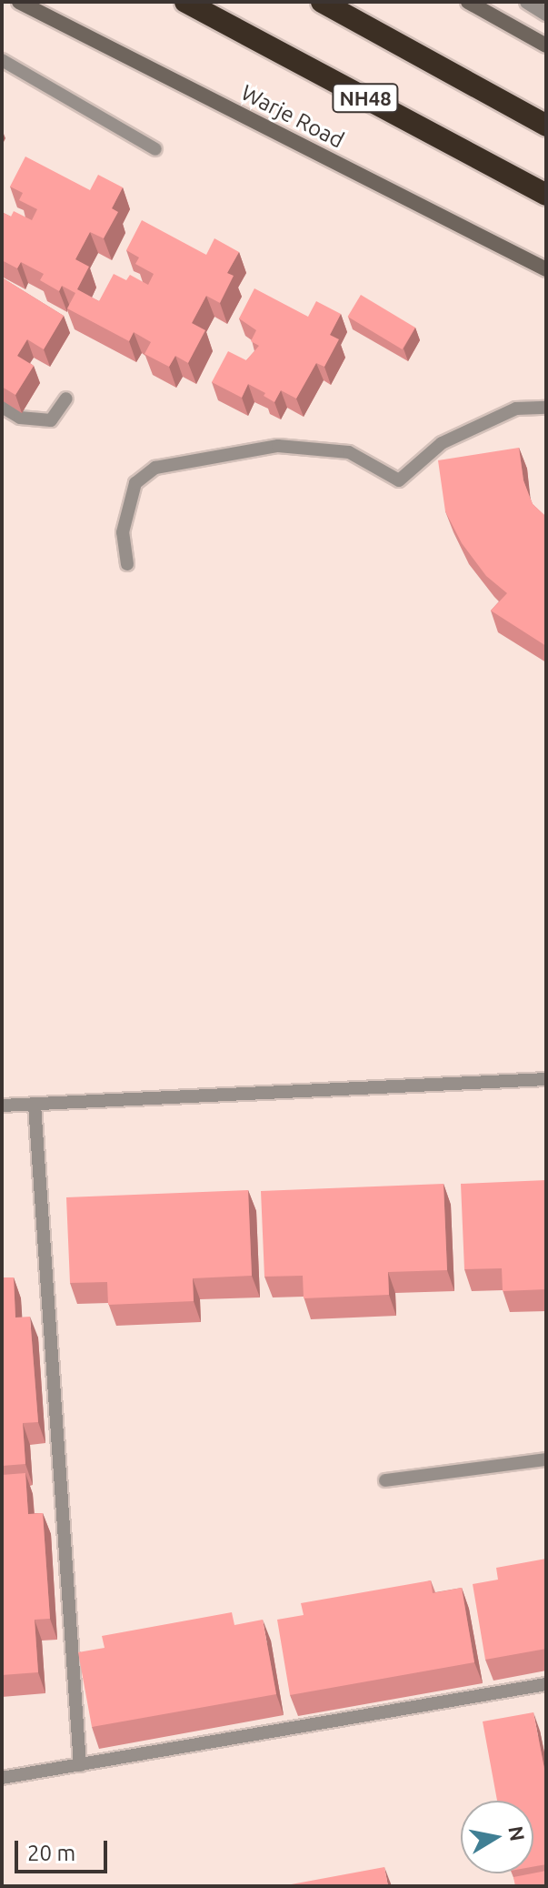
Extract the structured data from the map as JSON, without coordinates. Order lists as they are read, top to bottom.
{
  "streets": {
    "highway": ["NH48"],
    "street": ["Warje Road"]
  },
  "scale_bar": "20 m",
  "north": "right"
}
